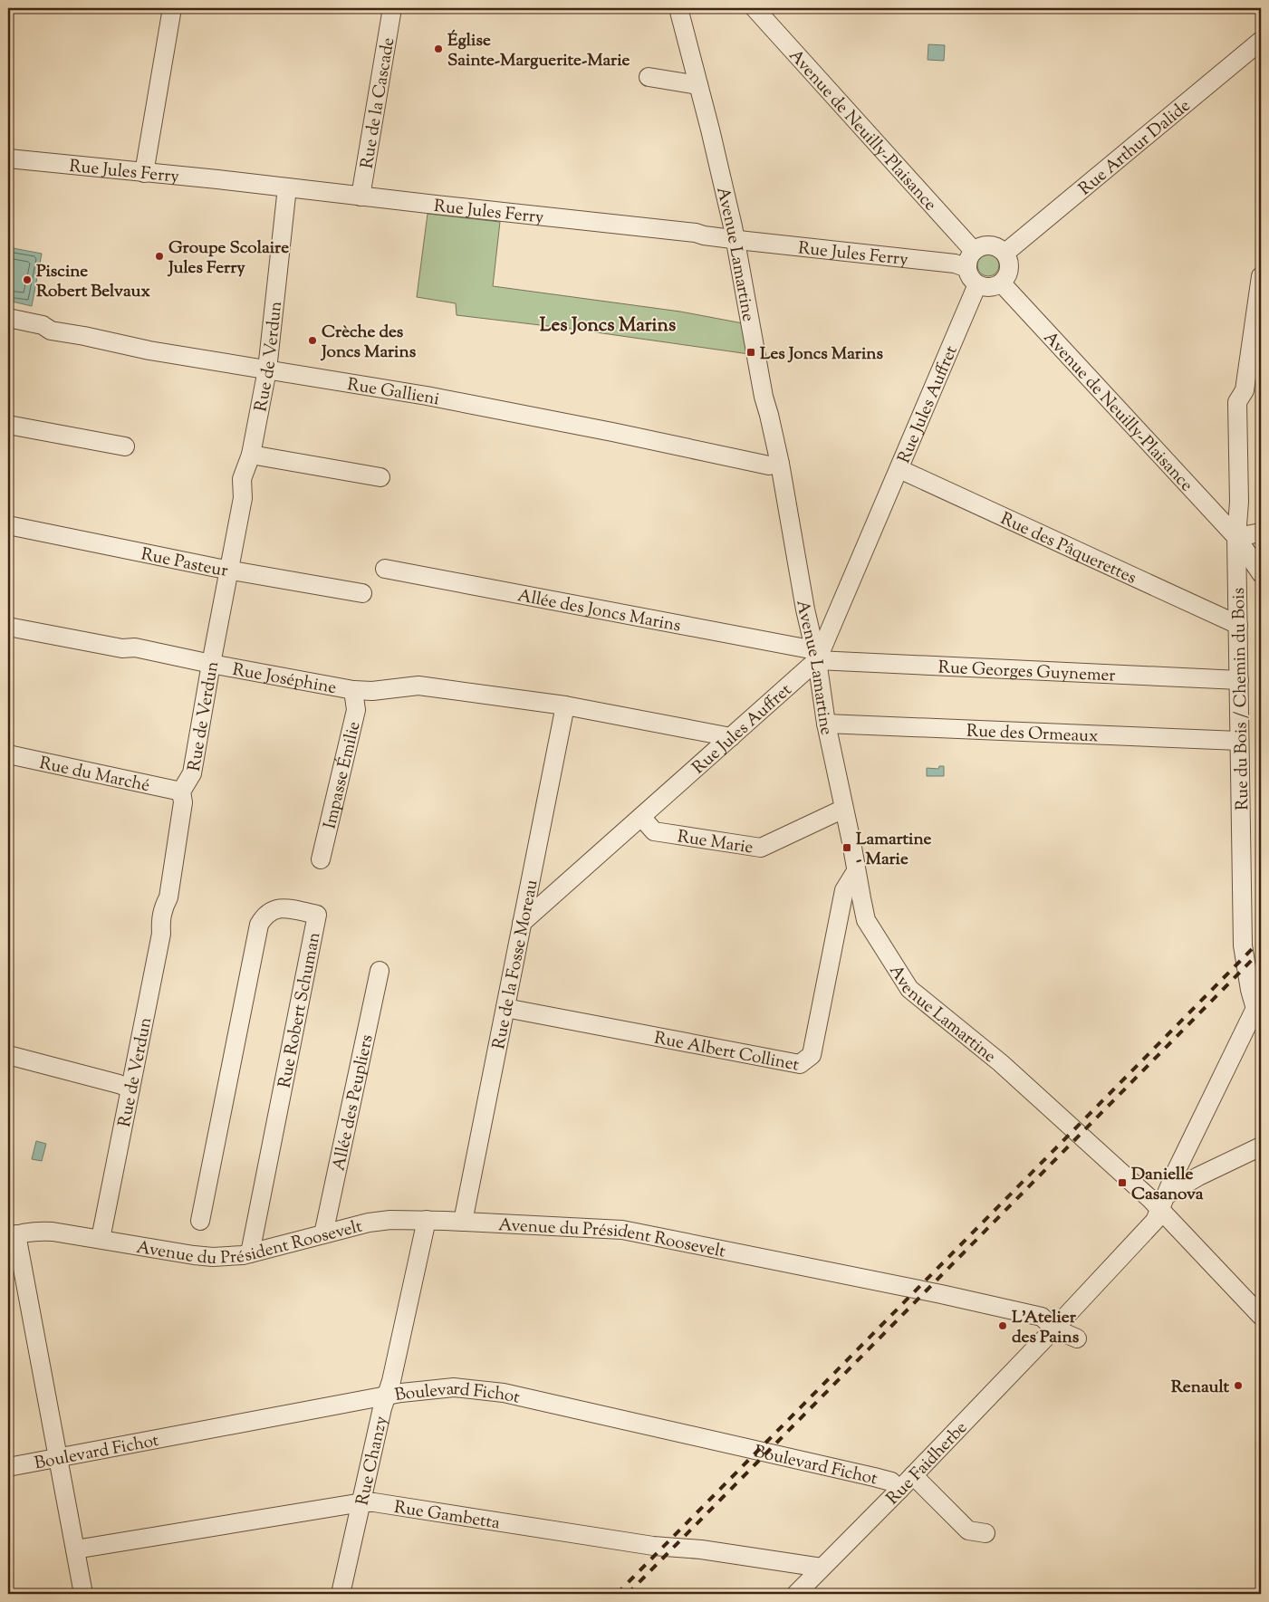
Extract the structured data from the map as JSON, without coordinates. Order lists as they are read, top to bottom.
{
  "streets": {
    "street": [
      "Rue de la Cascade",
      "Avenue de Neuilly-Plaisance",
      "Rue Arthur Dalide",
      "Rue Jules Ferry",
      "Avenue Lamartine",
      "Rue de Verdun",
      "Rue Gallieni",
      "Rue Jules Auffret",
      "Rue des Pâquerettes",
      "Rue Pasteur",
      "Allée des Joncs Marins",
      "Rue Georges Guynemer",
      "Rue Joséphine",
      "Rue du Bois / Chemin du Bois",
      "Rue des Ormeaux",
      "Rue du Marché",
      "Impasse Émilie",
      "Rue Marie",
      "Rue de la Fosse Moreau",
      "Rue Robert Schuman",
      "Rue Albert Collinet",
      "Allée des Peupliers",
      "Avenue du Président Roosevelt",
      "Boulevard Fichot",
      "Rue Chanzy",
      "Rue Faidherbe",
      "Rue Gambetta"
    ]
  },
  "crossings": [
    ["Rue de la Cascade", "Rue Jules Ferry"],
    ["Avenue de Neuilly-Plaisance", "Rue Arthur Dalide"],
    ["Avenue de Neuilly-Plaisance", "Rue Jules Ferry"],
    ["Avenue de Neuilly-Plaisance", "Rue Jules Auffret"],
    ["Avenue de Neuilly-Plaisance", "Rue du Bois / Chemin du Bois"],
    ["Rue Arthur Dalide", "Rue Jules Ferry"],
    ["Rue Arthur Dalide", "Rue Jules Auffret"],
    ["Rue Jules Ferry", "Avenue Lamartine"],
    ["Rue Jules Ferry", "Rue de Verdun"],
    ["Rue Jules Ferry", "Rue Jules Auffret"],
    ["Avenue Lamartine", "Rue Gallieni"],
    ["Avenue Lamartine", "Rue Jules Auffret"],
    ["Avenue Lamartine", "Allée des Joncs Marins"],
    ["Avenue Lamartine", "Rue Georges Guynemer"],
    ["Avenue Lamartine", "Rue des Ormeaux"],
    ["Avenue Lamartine", "Rue Marie"],
    ["Avenue Lamartine", "Rue Albert Collinet"],
    ["Rue de Verdun", "Rue Gallieni"],
    ["Rue de Verdun", "Rue Pasteur"],
    ["Rue de Verdun", "Rue Joséphine"],
    ["Rue de Verdun", "Rue du Marché"],
    ["Rue de Verdun", "Avenue du Président Roosevelt"],
    ["Rue Jules Auffret", "Rue des Pâquerettes"],
    ["Rue Jules Auffret", "Allée des Joncs Marins"],
    ["Rue Jules Auffret", "Rue Georges Guynemer"],
    ["Rue Jules Auffret", "Rue Joséphine"],
    ["Rue Jules Auffret", "Rue Marie"],
    ["Rue Jules Auffret", "Rue de la Fosse Moreau"],
    ["Rue des Pâquerettes", "Rue du Bois / Chemin du Bois"],
    ["Allée des Joncs Marins", "Rue Georges Guynemer"],
    ["Rue Georges Guynemer", "Rue du Bois / Chemin du Bois"],
    ["Rue Joséphine", "Impasse Émilie"],
    ["Rue Joséphine", "Rue de la Fosse Moreau"],
    ["Rue du Bois / Chemin du Bois", "Rue des Ormeaux"],
    ["Rue de la Fosse Moreau", "Rue Albert Collinet"],
    ["Rue de la Fosse Moreau", "Avenue du Président Roosevelt"],
    ["Rue Robert Schuman", "Avenue du Président Roosevelt"],
    ["Allée des Peupliers", "Avenue du Président Roosevelt"],
    ["Avenue du Président Roosevelt", "Rue Chanzy"],
    ["Avenue du Président Roosevelt", "Rue Faidherbe"],
    ["Boulevard Fichot", "Rue Chanzy"],
    ["Boulevard Fichot", "Rue Faidherbe"],
    ["Rue Chanzy", "Rue Gambetta"],
    ["Rue Faidherbe", "Rue Gambetta"]
  ],
  "districts": ["Les Joncs Marins"],
  "places": {
    "other": [
      "Église Sainte-Marguerite-Marie",
      "Groupe Scolaire Jules Ferry",
      "Piscine Robert Belvaux",
      "Crèche des Joncs Marins",
      "L'Atelier des Pains",
      "Renault"
    ],
    "transit": ["Les Joncs Marins", "Lamartine - Marie", "Danielle Casanova"]
  }
}
